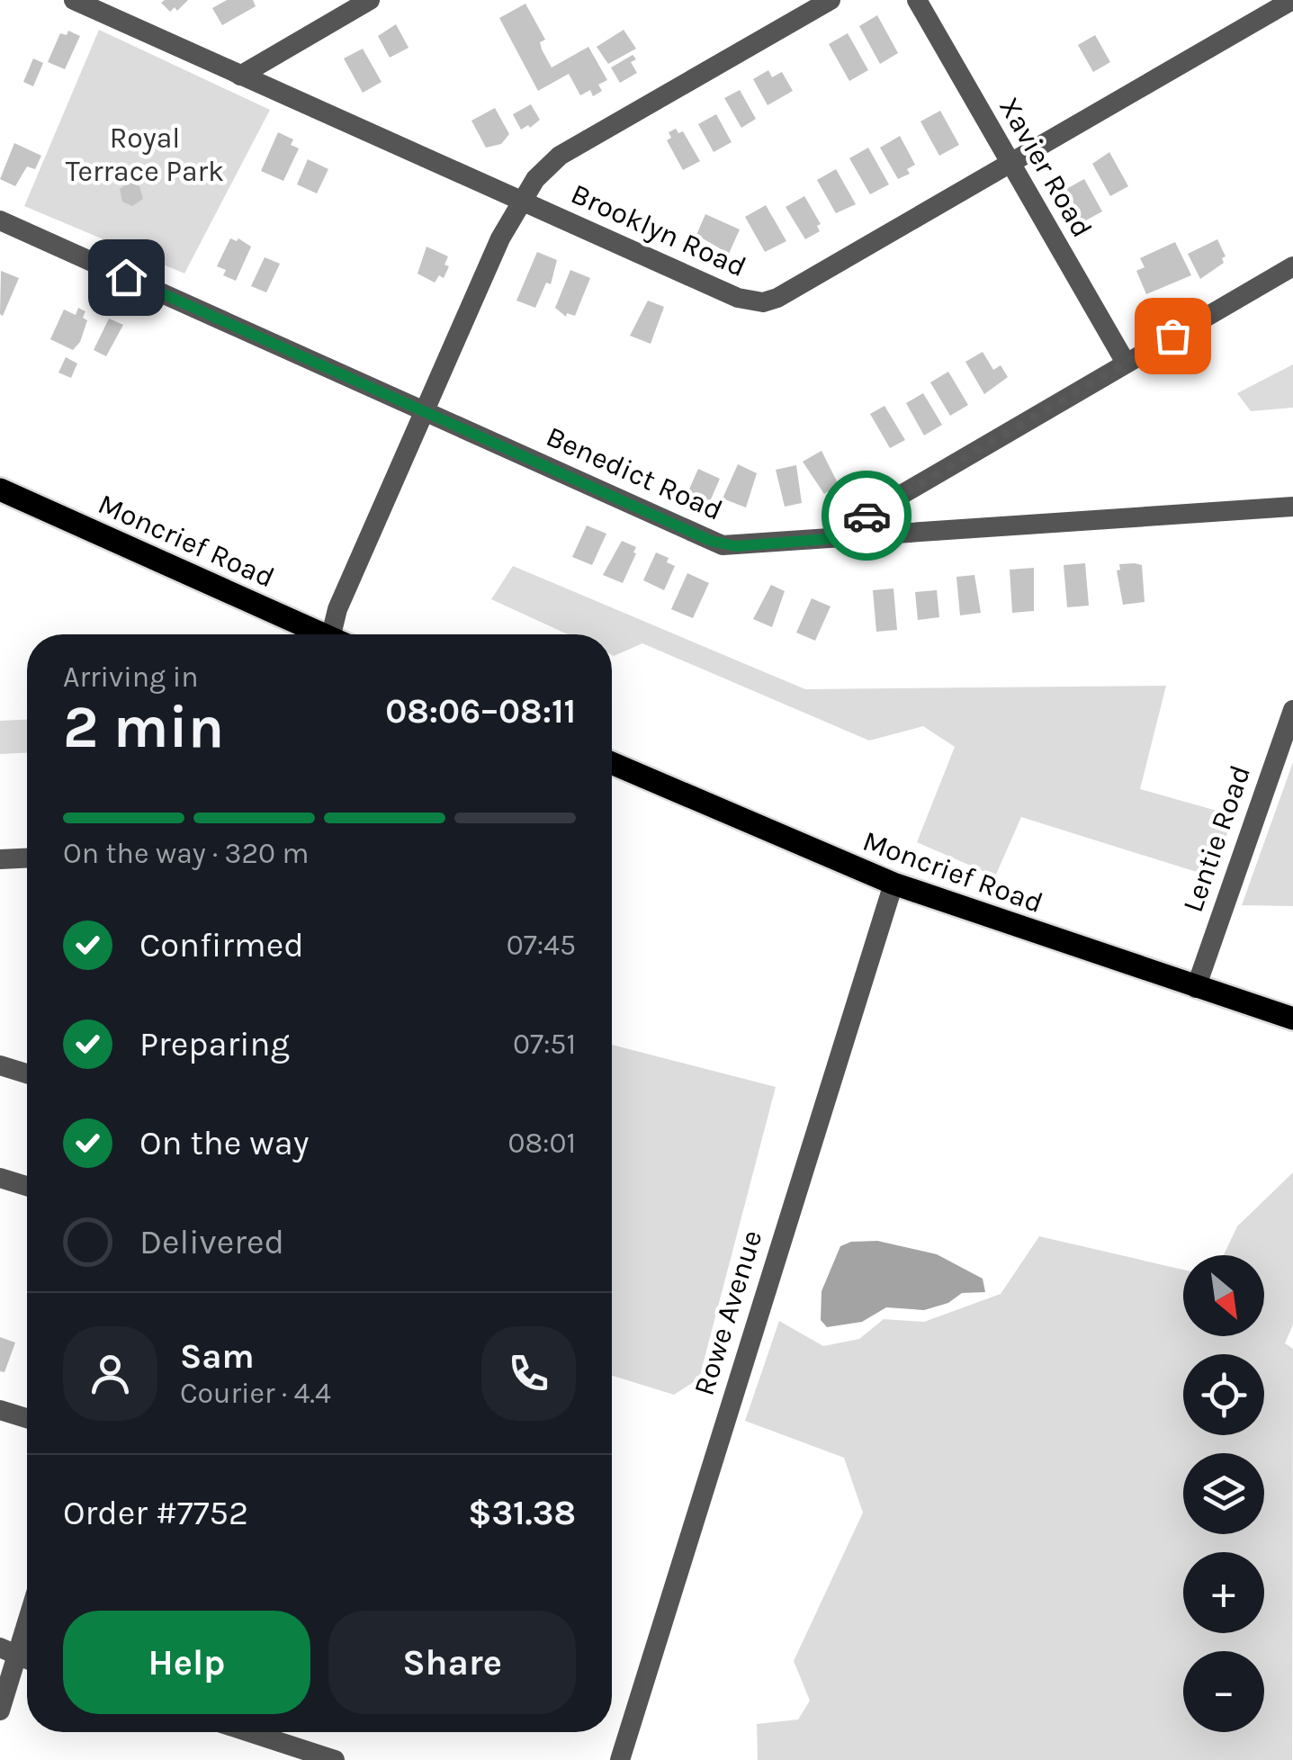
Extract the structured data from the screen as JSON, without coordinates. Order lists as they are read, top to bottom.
{
  "streets": {
    "main road": ["Moncrief Road"],
    "street": [
      "Xavier Road",
      "Brooklyn Road",
      "Benedict Road",
      "Lentie Road",
      "Rowe Avenue"
    ]
  },
  "crossings": [
    ["Xavier Road", "Brooklyn Road"],
    ["Moncrief Road", "Lentie Road"],
    ["Moncrief Road", "Rowe Avenue"]
  ],
  "parks": ["Royal Terrace Park"],
  "north": "bottom right",
  "page": {
    "heading": ["2 min", "Arriving in", "08:06–08:11"],
    "panel": [
      "Sam",
      "Courier · 4.4",
      "Order #7752",
      "$31.38"
    ],
    "bar": "On the way · 320 m",
    "list": [
      ["Confirmed", "07:45"],
      ["Preparing", "07:51"],
      ["On the way", "08:01"],
      "Delivered"
    ],
    "map_buttons": ["+", "−"],
    "buttons": ["Help", "Share"]
  }
}
